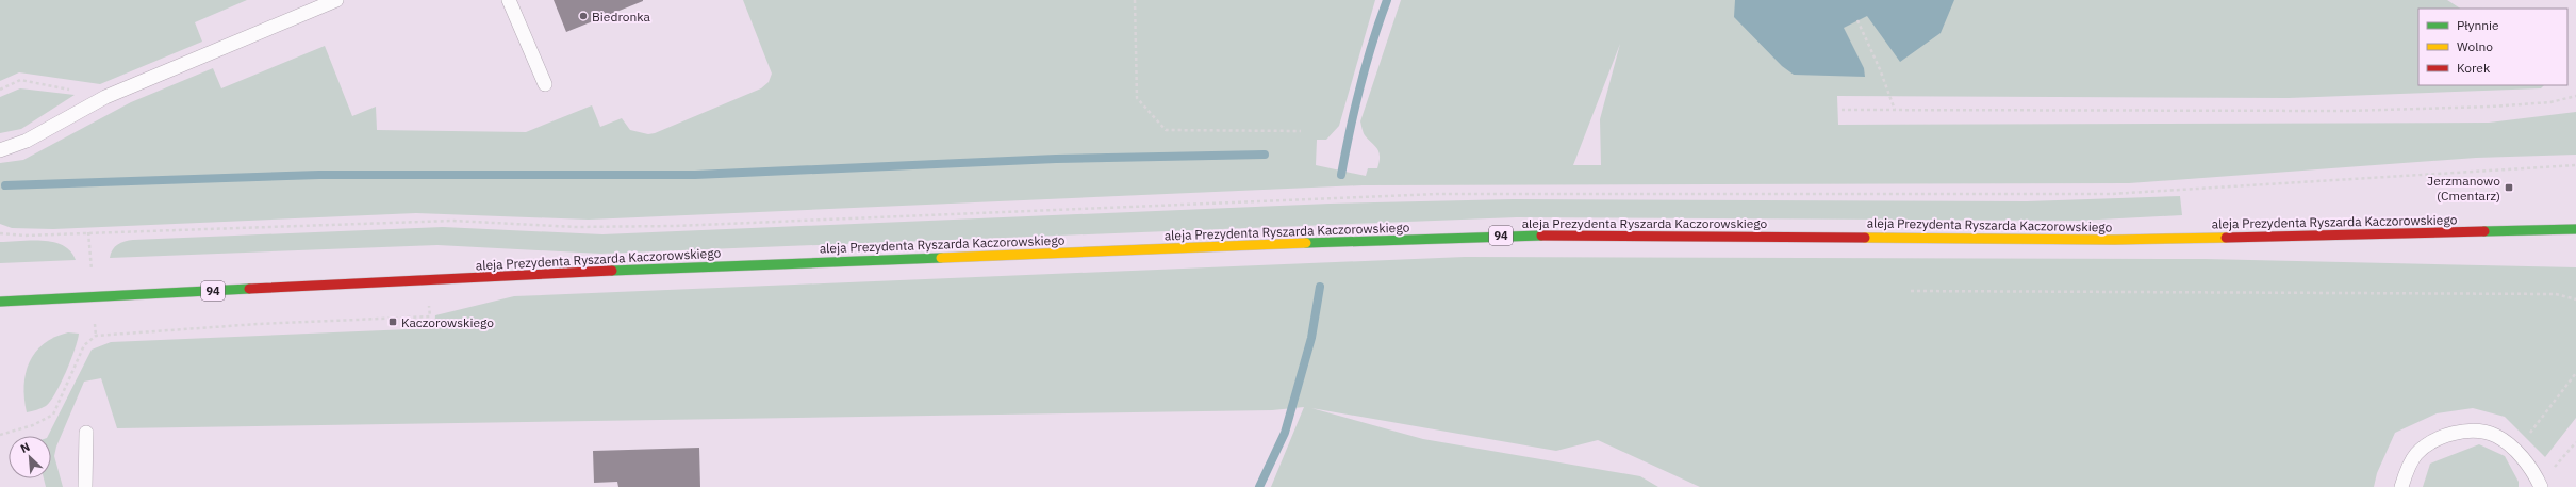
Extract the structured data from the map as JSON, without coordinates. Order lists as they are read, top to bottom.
{
  "streets": {
    "main road": ["aleja Prezydenta Ryszarda Kaczorowskiego", "94"]
  },
  "places": {
    "other": ["Biedronka"],
    "transit": ["Jerzmanowo (Cmentarz)", "Kaczorowskiego"]
  },
  "legend": ["Płynnie", "Wolno", "Korek"],
  "north": "top left"
}
